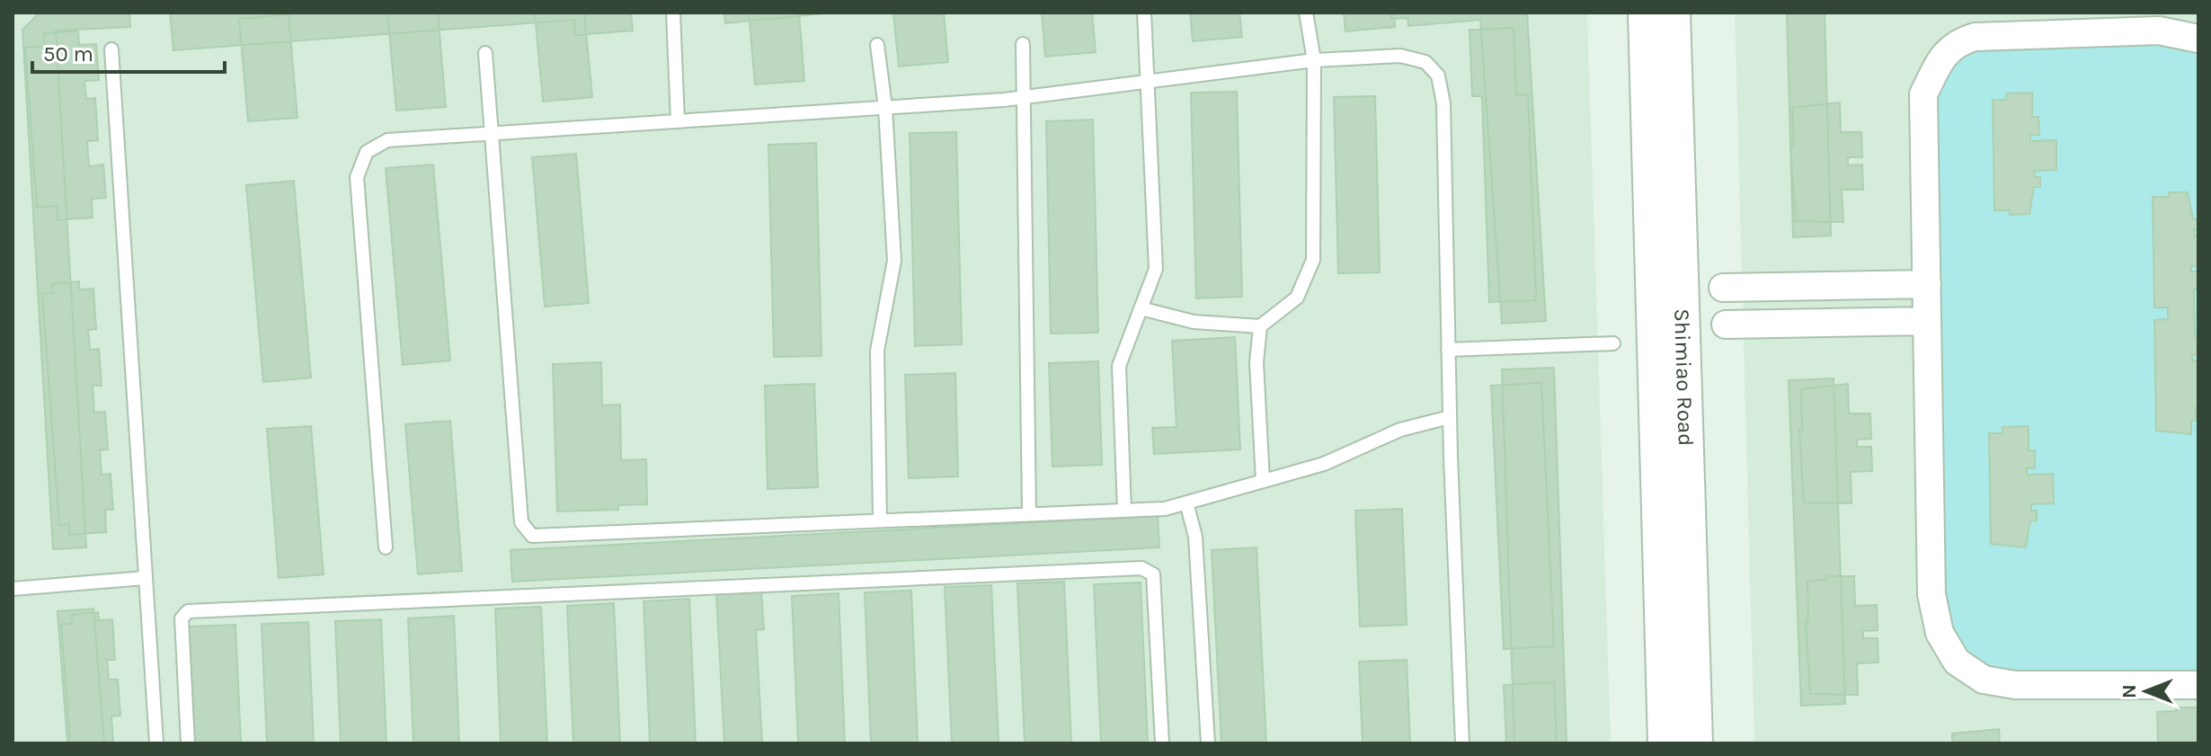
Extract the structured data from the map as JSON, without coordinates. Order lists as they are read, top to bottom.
{
  "streets": {
    "street": ["Shimiao Road"]
  },
  "scale_bar": "50 m",
  "north": "left"
}
